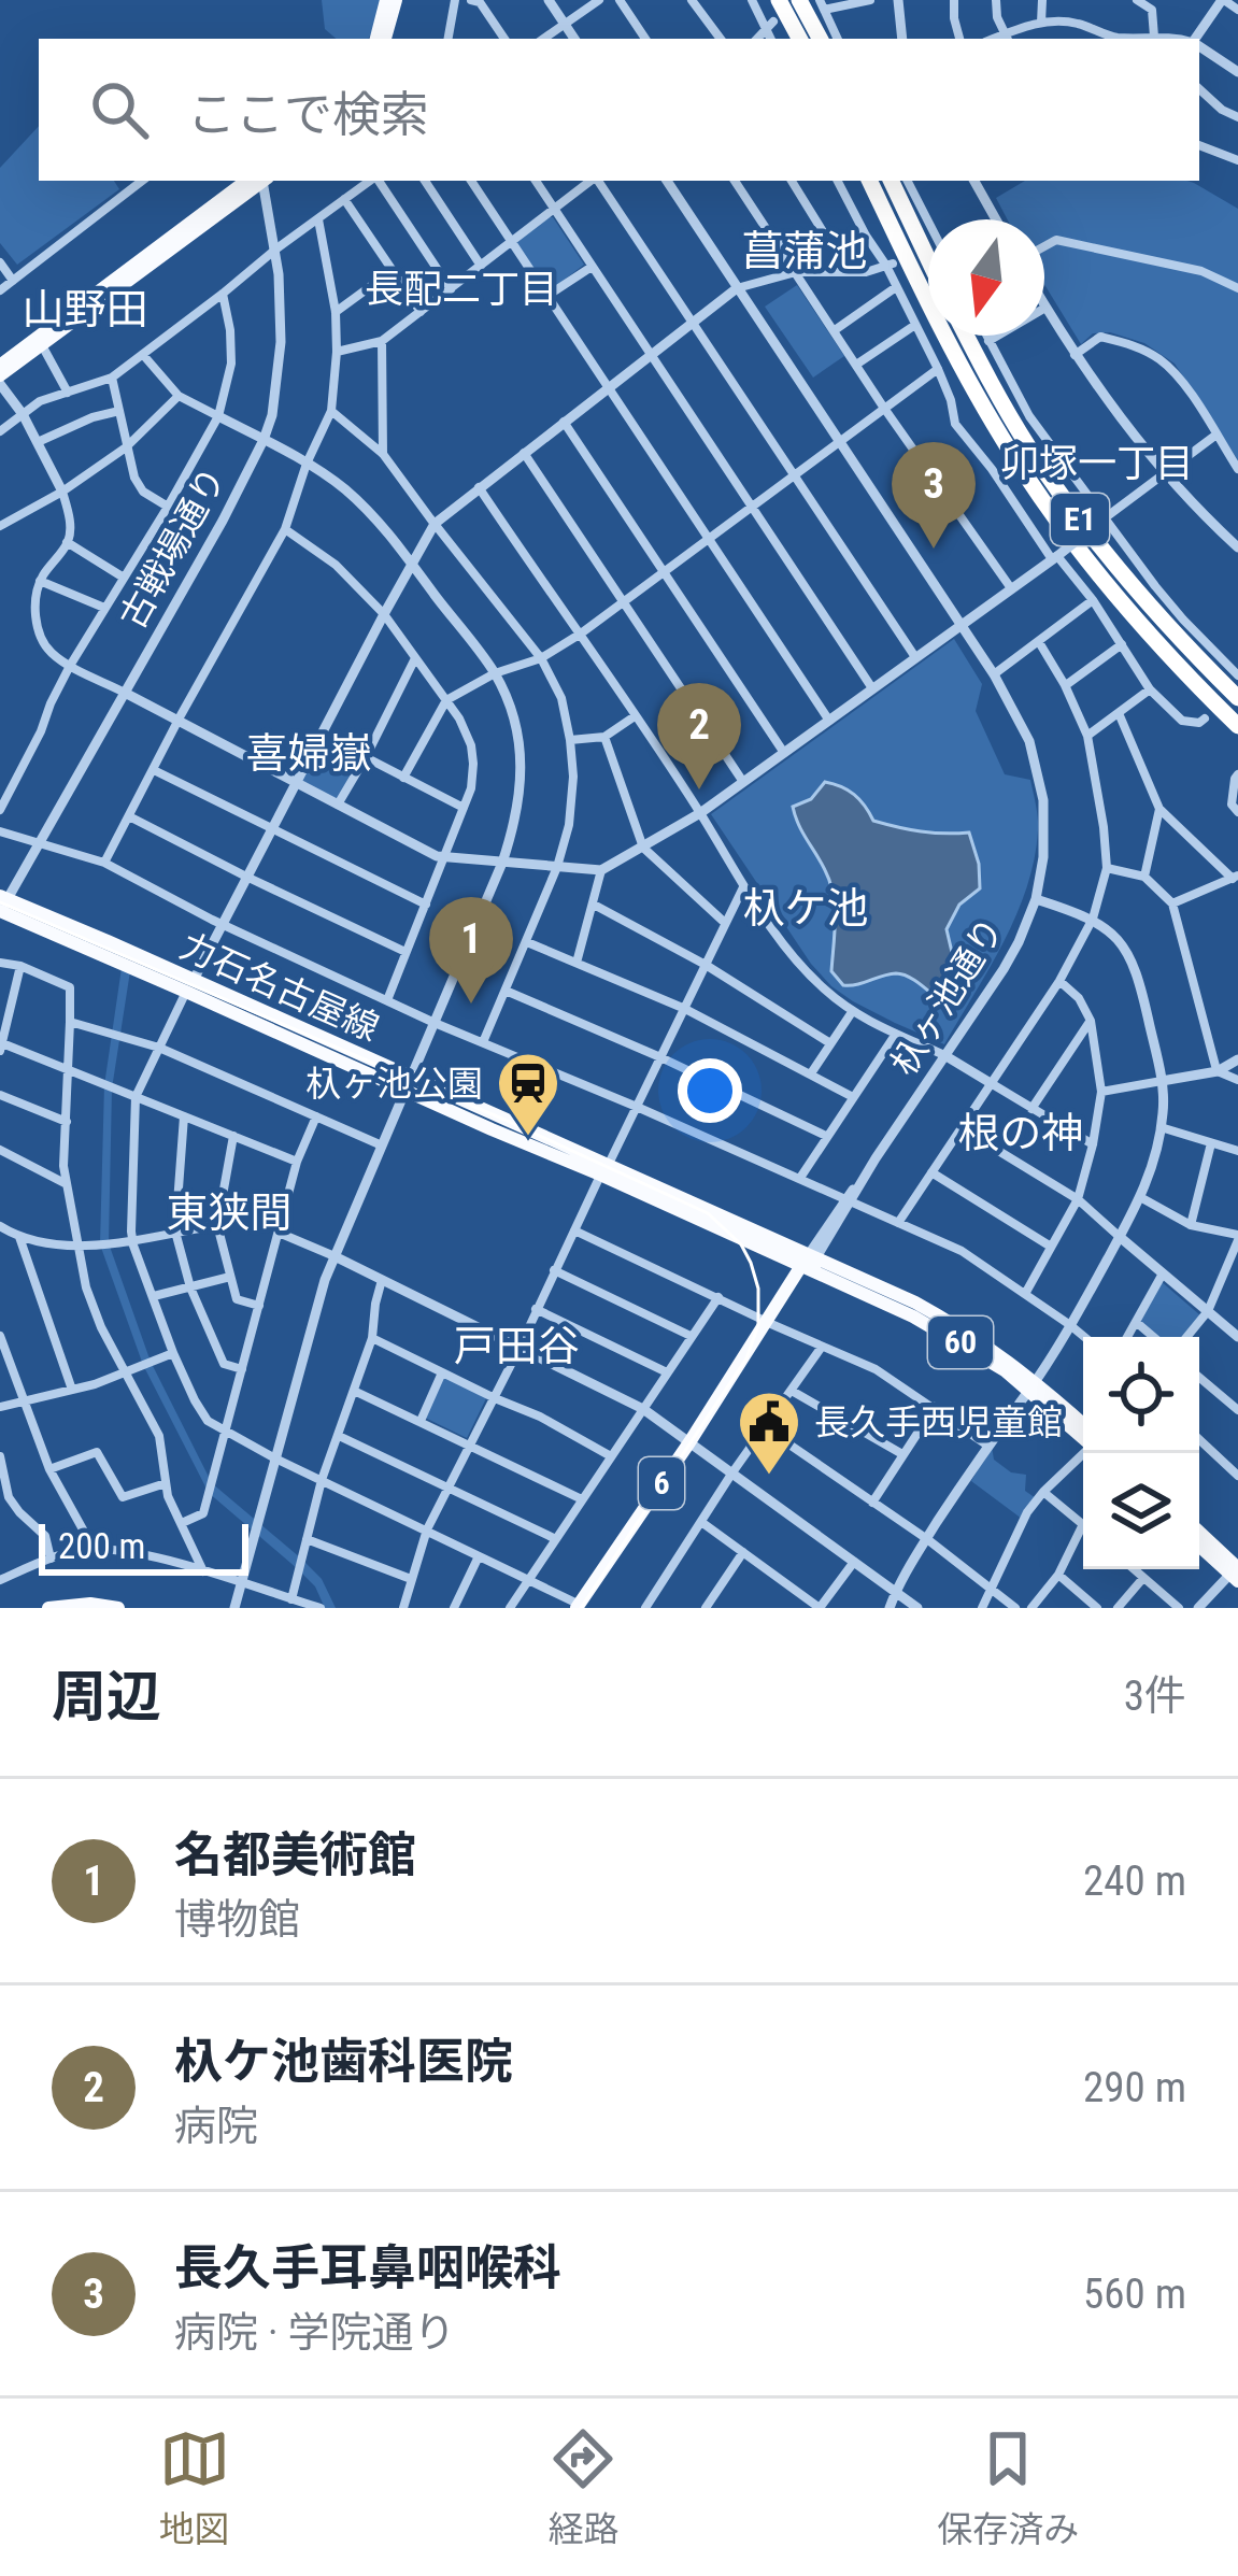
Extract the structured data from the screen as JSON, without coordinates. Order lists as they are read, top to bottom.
{
  "streets": {
    "highway": ["E1"],
    "main road": ["力石名古屋線", "60", "6"],
    "street": ["古戦場通り", "杁ヶ池通り"]
  },
  "crossings": [
    ["古戦場通り", "力石名古屋線"],
    ["力石名古屋線", "杁ヶ池通り"],
    ["力石名古屋線", "60"],
    ["力石名古屋線", "6"],
    ["杁ヶ池通り", "60"],
    ["杁ヶ池通り", "6"],
    ["60", "6"]
  ],
  "districts": [
    "菖蒲池",
    "長配二丁目",
    "山野田",
    "卯塚一丁目",
    "喜婦嶽",
    "杁ケ池",
    "根の神",
    "東狭間",
    "戸田谷"
  ],
  "places": {
    "station": ["杁ヶ池公園"],
    "public building": ["長久手西児童館"]
  },
  "scale_bar": "200 m",
  "north": "bottom",
  "page": {
    "search": "ここで検索",
    "pins": ["3", "2", "1"],
    "scale": "200 m",
    "heading": ["周辺", "3件"],
    "list": [
      {
        "mark": "1",
        "name": "名都美術館",
        "note": "博物館",
        "value": "240 m"
      },
      {
        "mark": "2",
        "name": "杁ケ池歯科医院",
        "note": "病院",
        "value": "290 m"
      },
      {
        "mark": "3",
        "name": "長久手耳鼻咽喉科",
        "note": "病院 · 学院通り",
        "value": "560 m"
      }
    ],
    "nav": ["地図", "経路", "保存済み"]
  }
}
